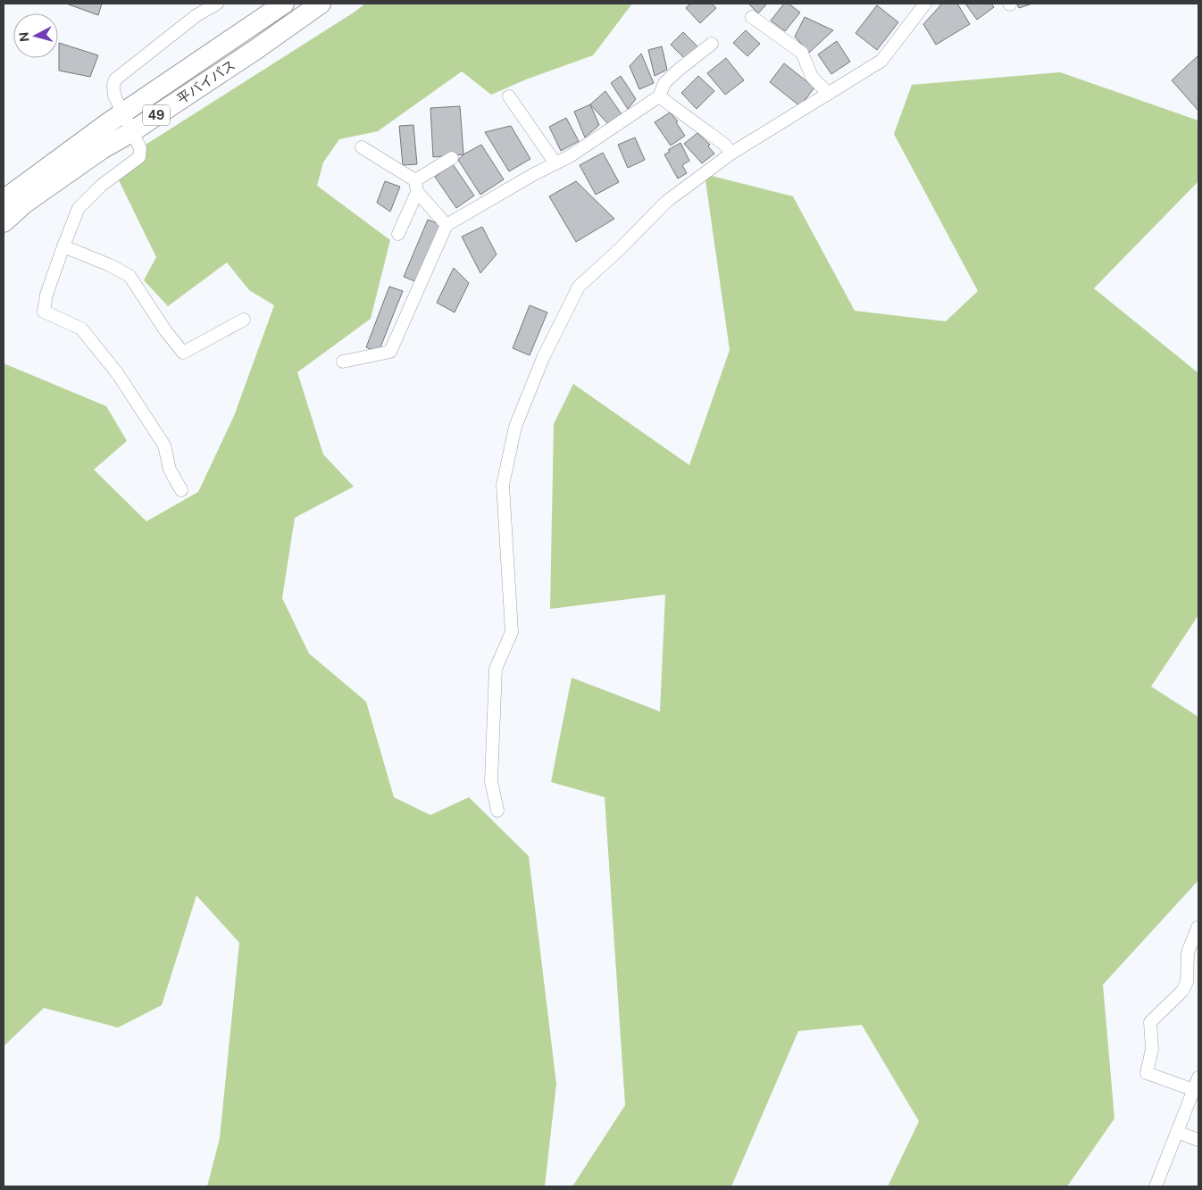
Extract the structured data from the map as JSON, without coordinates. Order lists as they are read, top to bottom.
{
  "streets": {
    "highway": ["平バイパス", "49"]
  },
  "north": "left"
}
